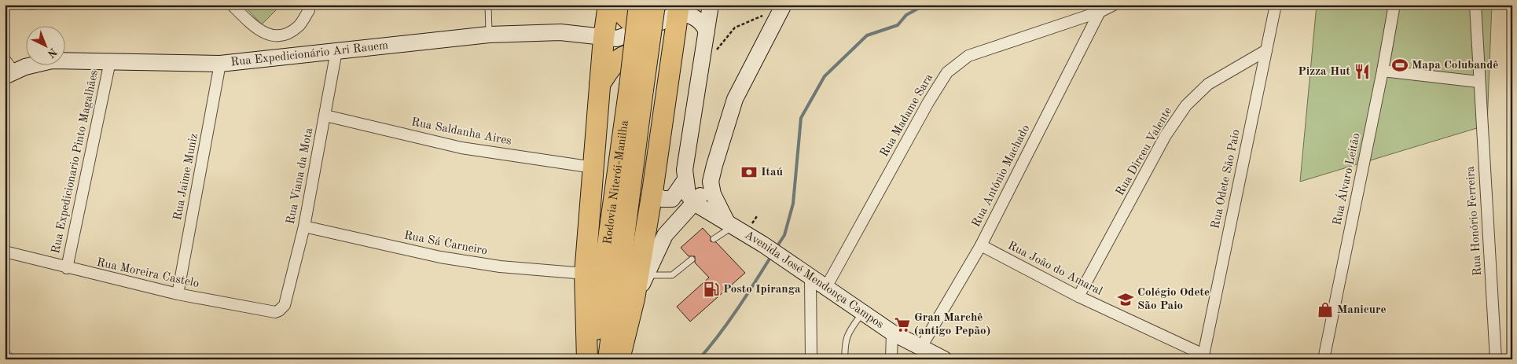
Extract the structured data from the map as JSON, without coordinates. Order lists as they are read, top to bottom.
{
  "streets": {
    "highway": ["Rodovia Niterói-Manilha"],
    "main road": ["Rua Expedicionário Ari Rauem", "Avenida José Mendonça Campos"],
    "street": [
      "Rua Madame Sara",
      "Rua Saldanha Aires",
      "Rua Dirceu Valente",
      "Rua Expedicionario Pinto Magalhães",
      "Rua Viana da Mota",
      "Rua Antônio Machado",
      "Rua Jaime Muniz",
      "Rua Odete São Paio",
      "Rua Álvaro Leitão",
      "Rua Honório Ferreira",
      "Rua Sá Carneiro",
      "Rua João do Amaral",
      "Rua Moreira Castelo"
    ]
  },
  "crossings": [
    ["Rua Expedicionário Ari Rauem", "Rua Expedicionario Pinto Magalhães"],
    ["Rua Expedicionário Ari Rauem", "Rua Viana da Mota"],
    ["Rua Expedicionário Ari Rauem", "Rua Jaime Muniz"],
    ["Rua Madame Sara", "Rua Antônio Machado"],
    ["Rua Madame Sara", "Avenida José Mendonça Campos"],
    ["Rua Saldanha Aires", "Rua Viana da Mota"],
    ["Rua Dirceu Valente", "Rua Odete São Paio"],
    ["Rua Dirceu Valente", "Rua João do Amaral"],
    ["Rua Expedicionario Pinto Magalhães", "Rua Moreira Castelo"],
    ["Rua Viana da Mota", "Rua Sá Carneiro"],
    ["Rua Viana da Mota", "Rua Moreira Castelo"],
    ["Rua Antônio Machado", "Rua João do Amaral"],
    ["Rua Antônio Machado", "Avenida José Mendonça Campos"],
    ["Rua Jaime Muniz", "Rua Moreira Castelo"],
    ["Rua Odete São Paio", "Rua João do Amaral"]
  ],
  "places": {
    "sports": ["Mapa Colubandê"],
    "restaurant": ["Pizza Hut"],
    "bank": ["Itaú"],
    "fuel station": ["Posto Ipiranga"],
    "school or university": ["Colégio Odete São Paio"],
    "shop": ["Manicure"],
    "supermarket": ["Gran Marchê (antigo Pepão)"]
  },
  "north": "bottom right"
}
